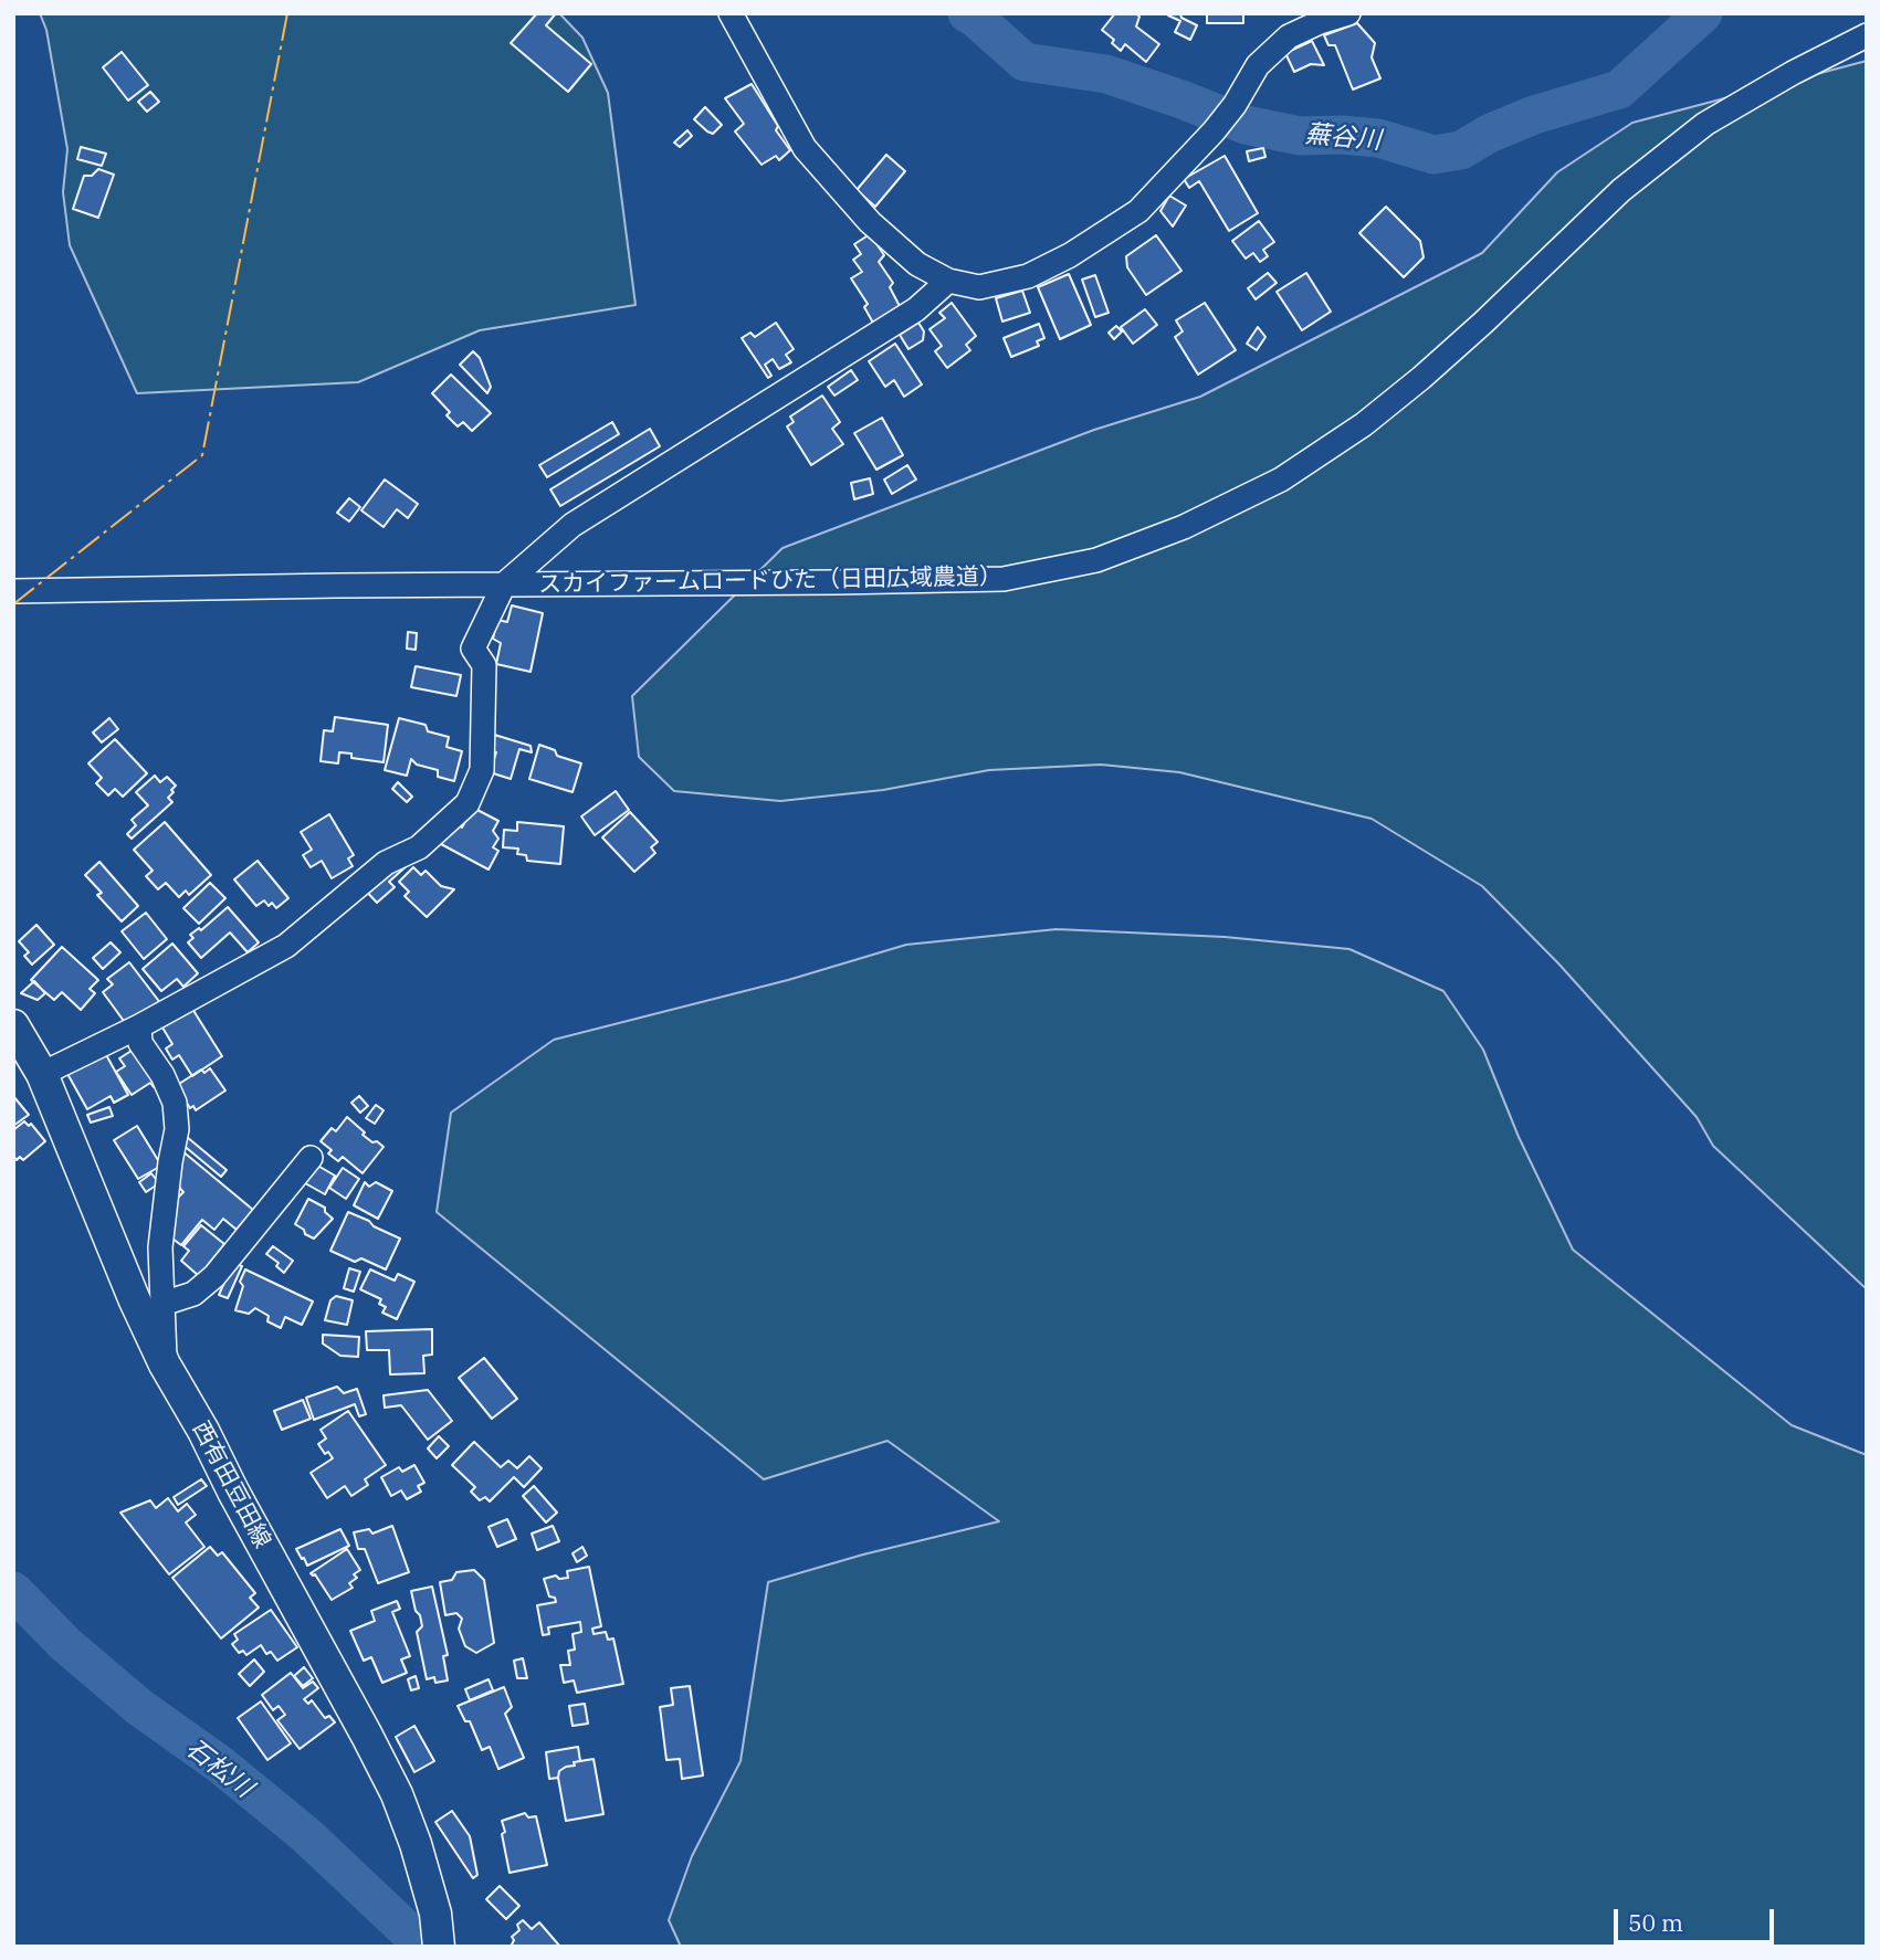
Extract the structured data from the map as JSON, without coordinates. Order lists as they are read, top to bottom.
{
  "streets": {
    "main road": ["西有田豆田線"],
    "street": ["スカイファームロードひた（日田広域農道）"]
  },
  "water": ["蕪谷川", "石松川"],
  "scale_bar": "50 m"
}
